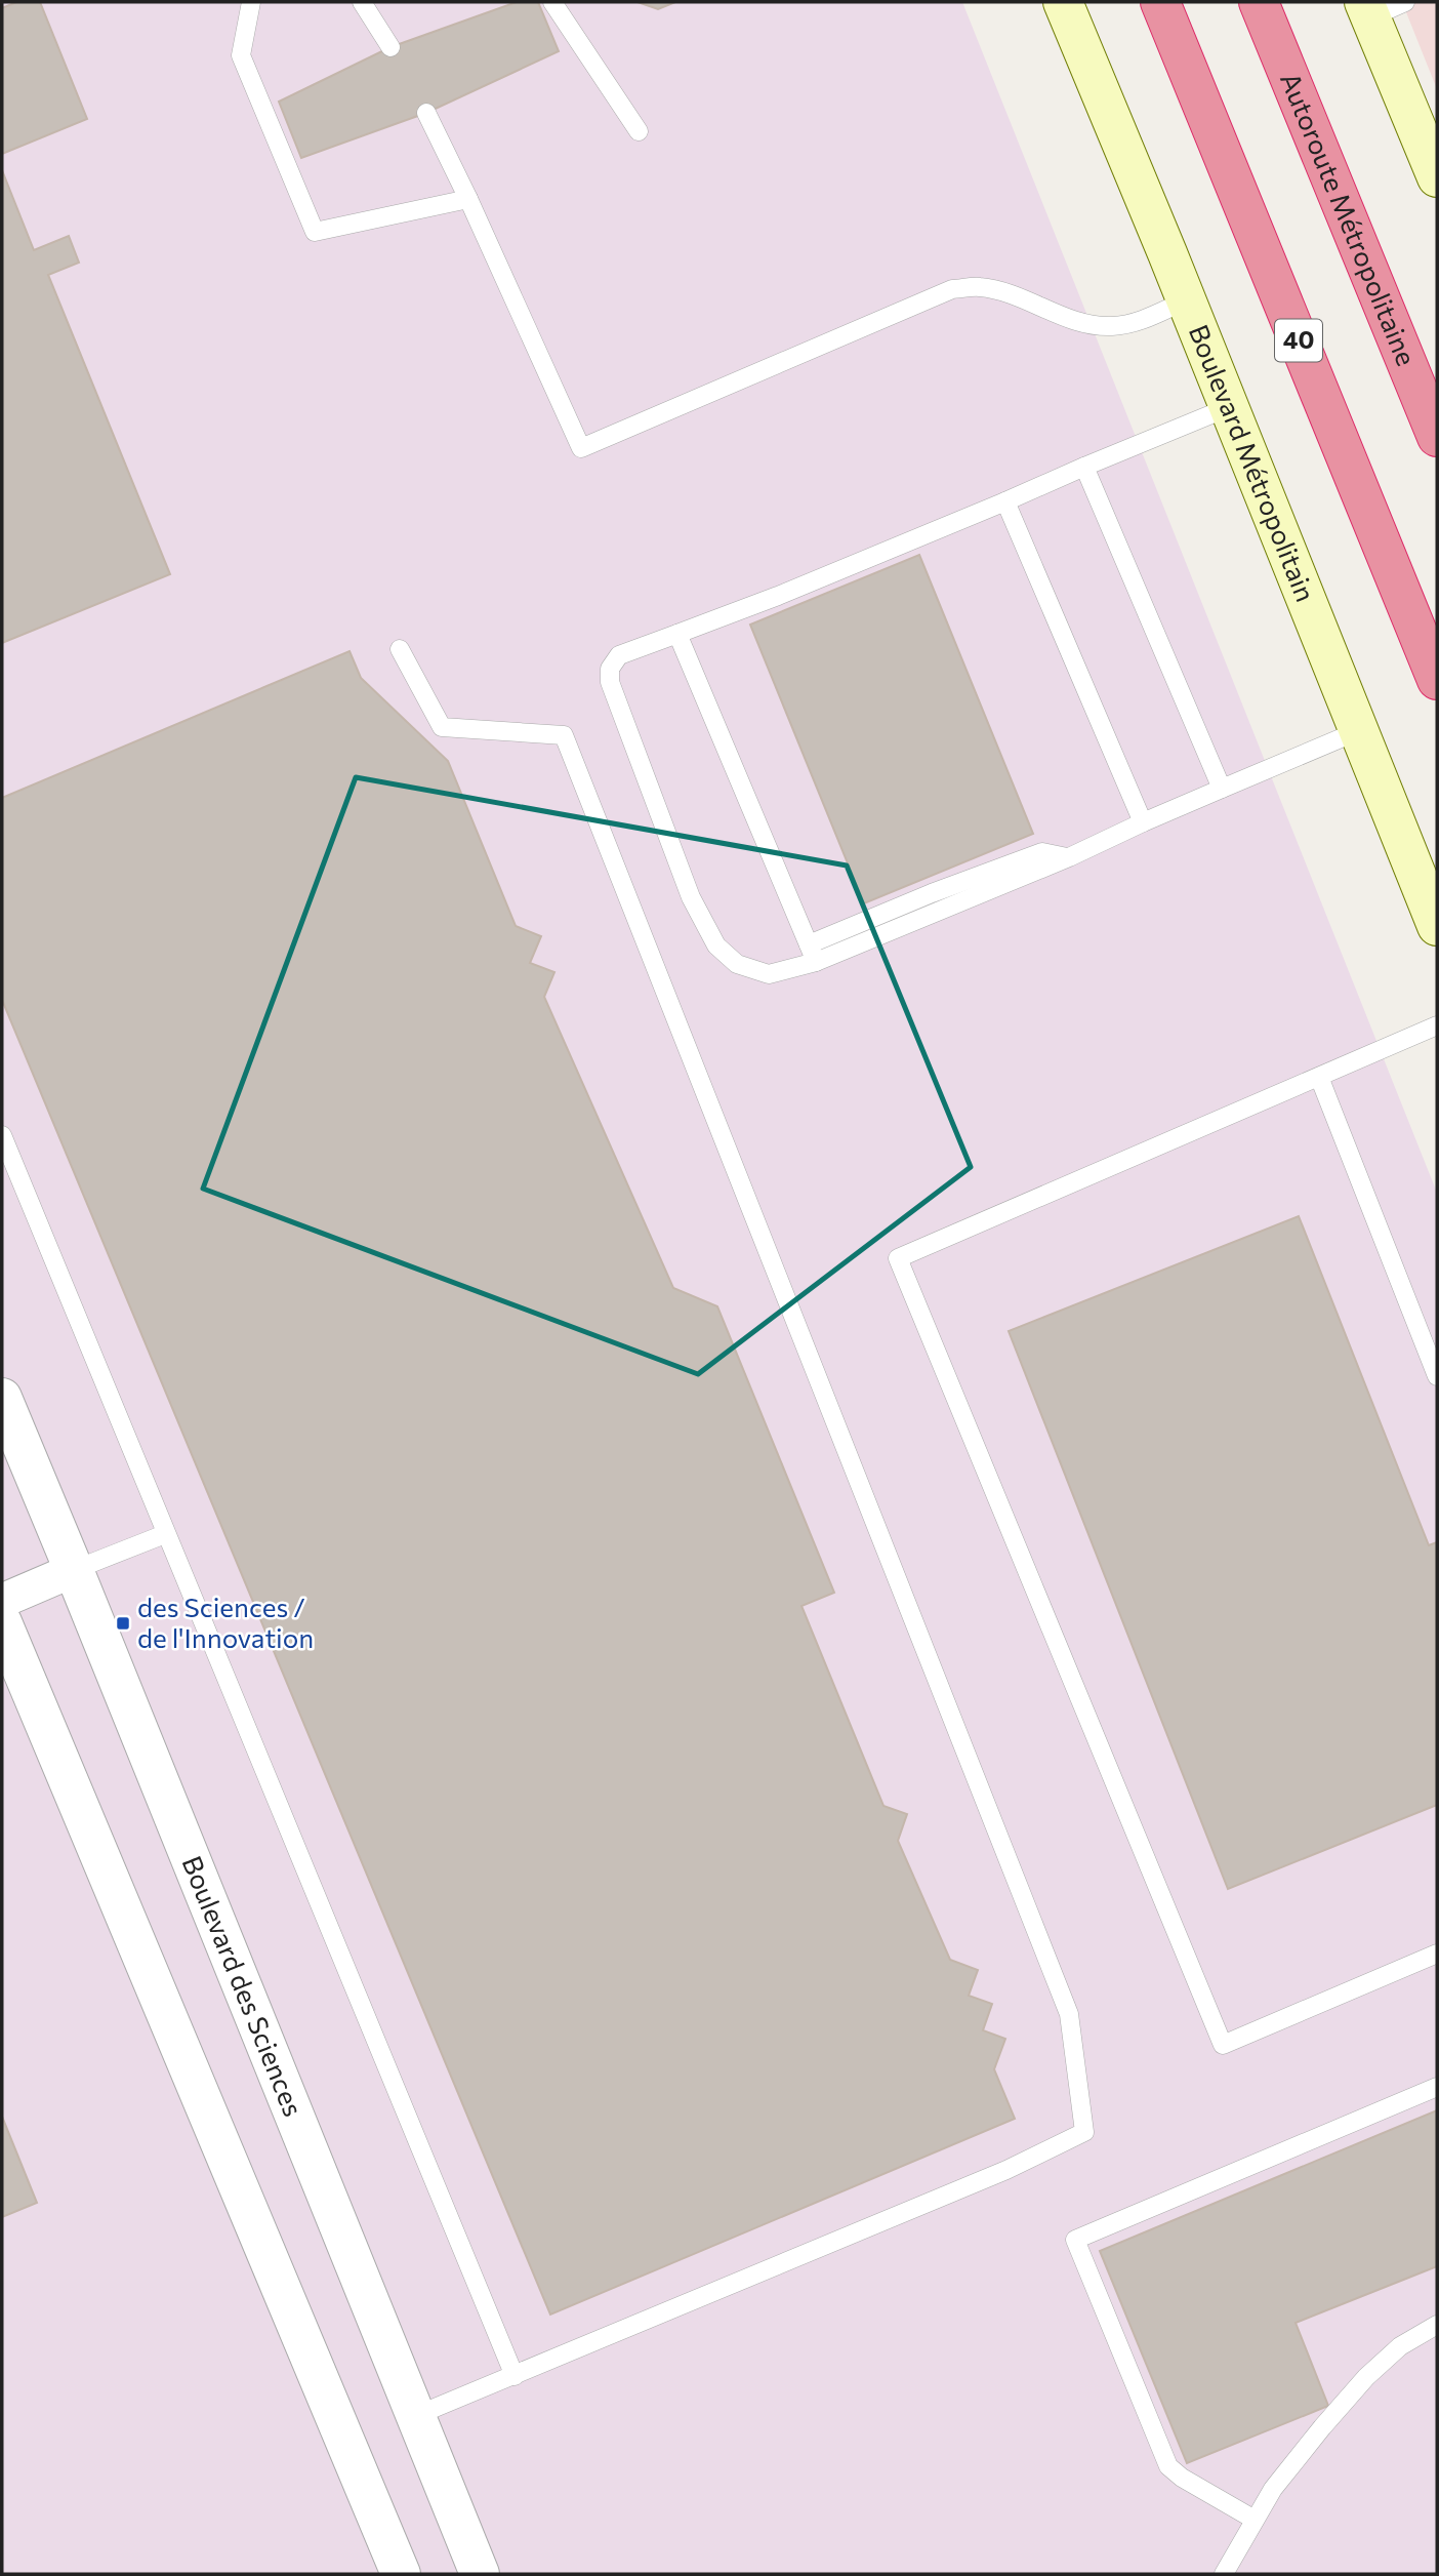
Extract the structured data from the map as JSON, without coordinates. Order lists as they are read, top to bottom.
{
  "streets": {
    "highway": ["Autoroute Métropolitaine", "40"],
    "main road": ["Boulevard Métropolitain"],
    "street": ["Boulevard des Sciences"]
  },
  "places": {
    "transit": ["des Sciences / de l'Innovation"]
  }
}
